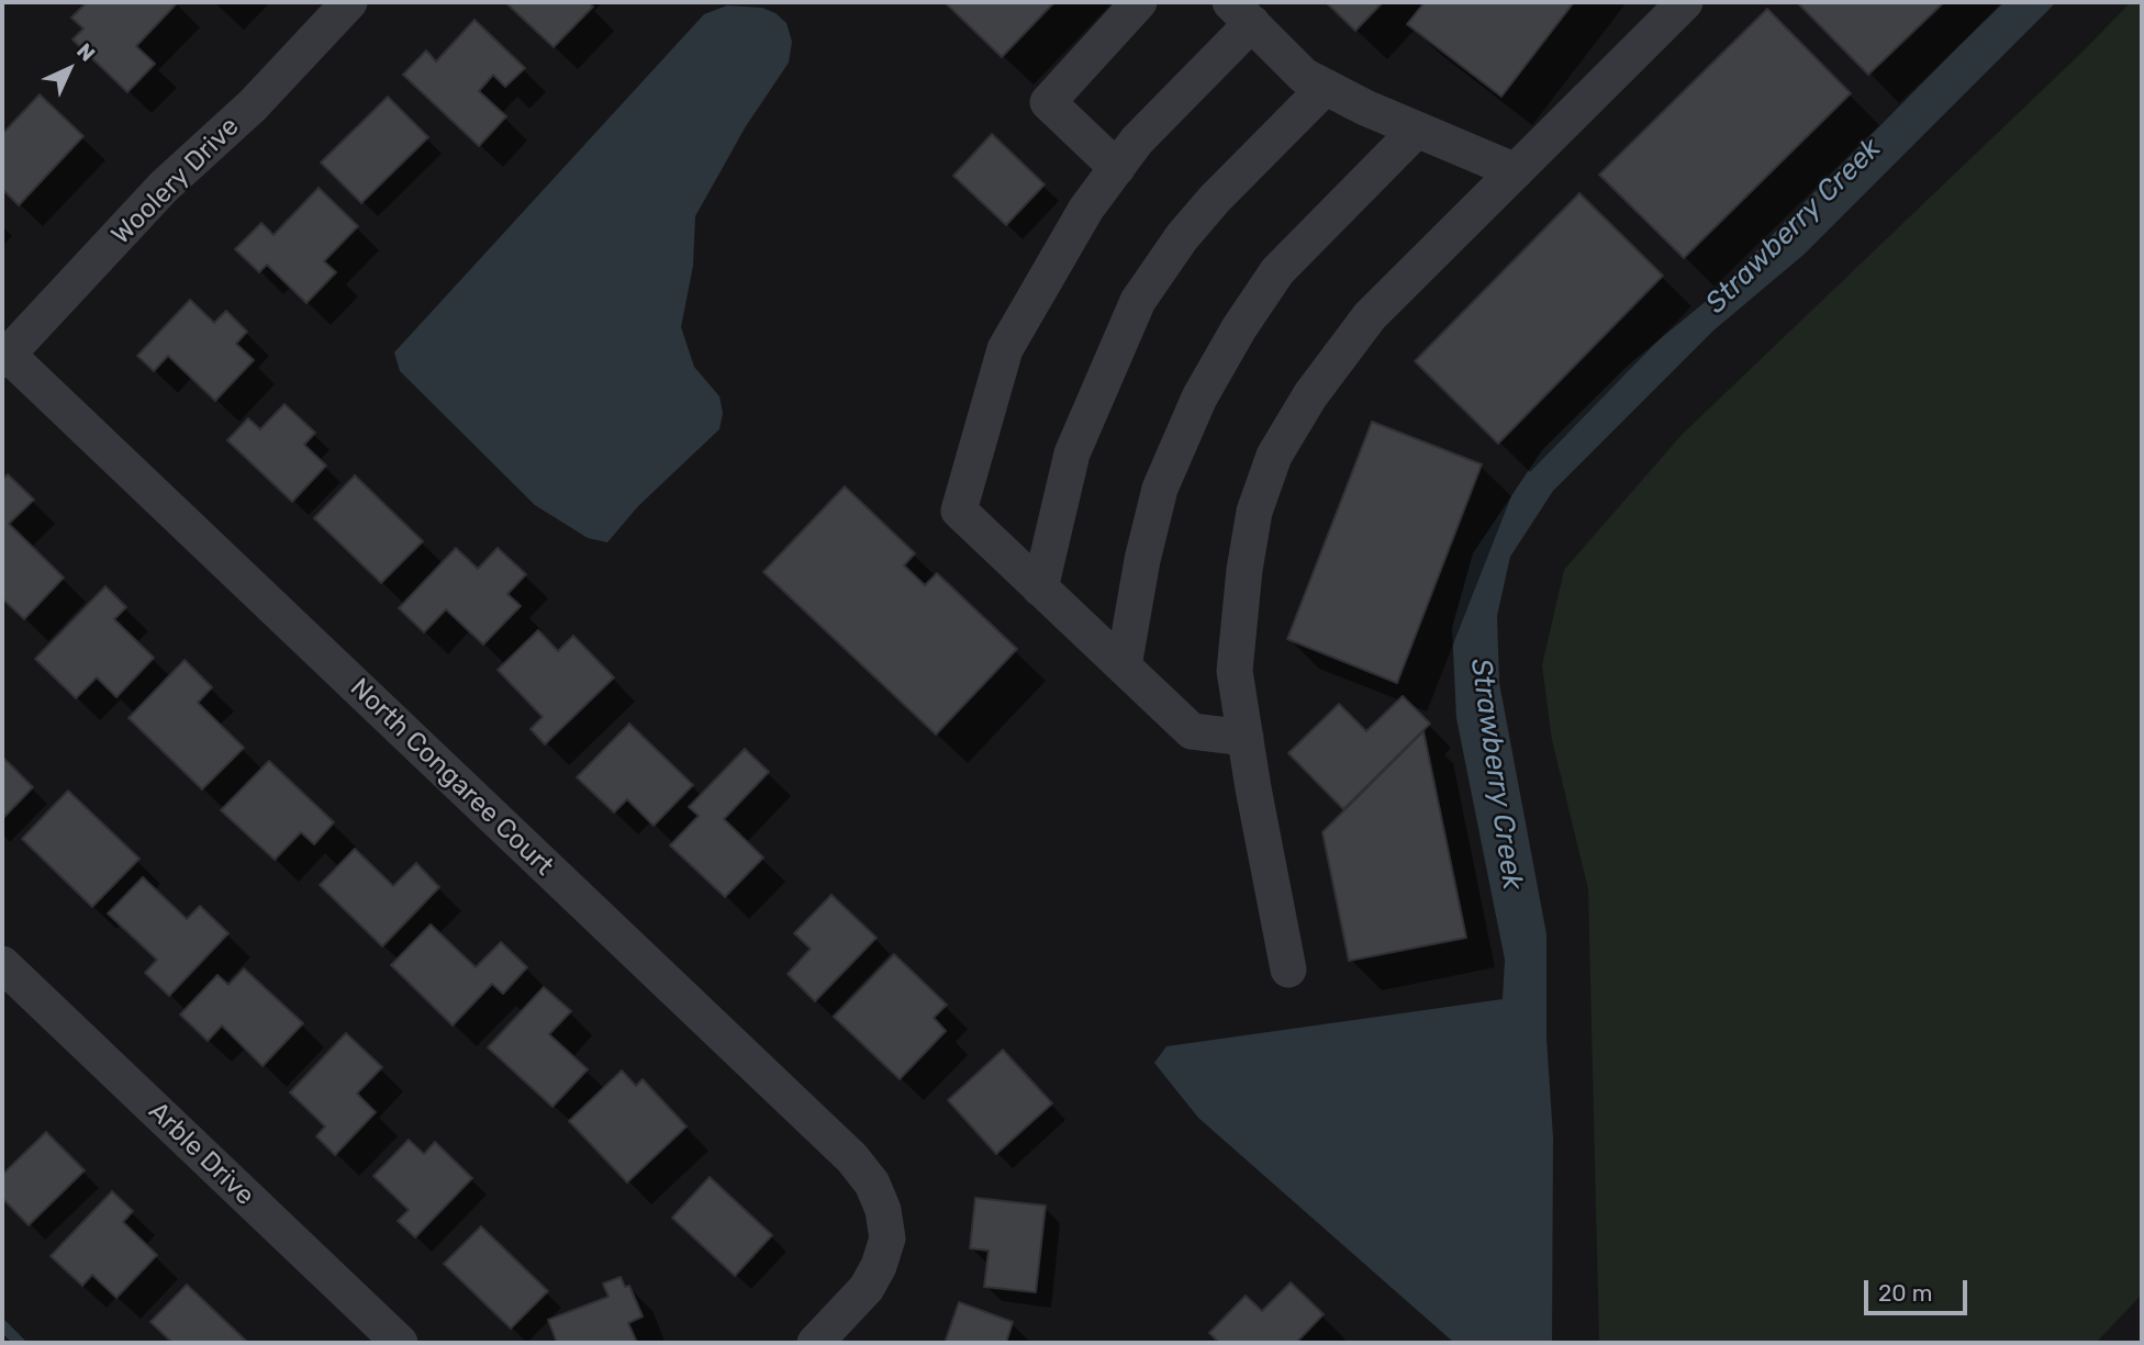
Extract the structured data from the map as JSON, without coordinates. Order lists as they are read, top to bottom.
{
  "streets": {
    "street": ["Woolery Drive", "North Congaree Court", "Arble Drive"]
  },
  "crossings": [
    ["Woolery Drive", "North Congaree Court"]
  ],
  "water": ["Strawberry Creek"],
  "scale_bar": "20 m",
  "north": "top right"
}
